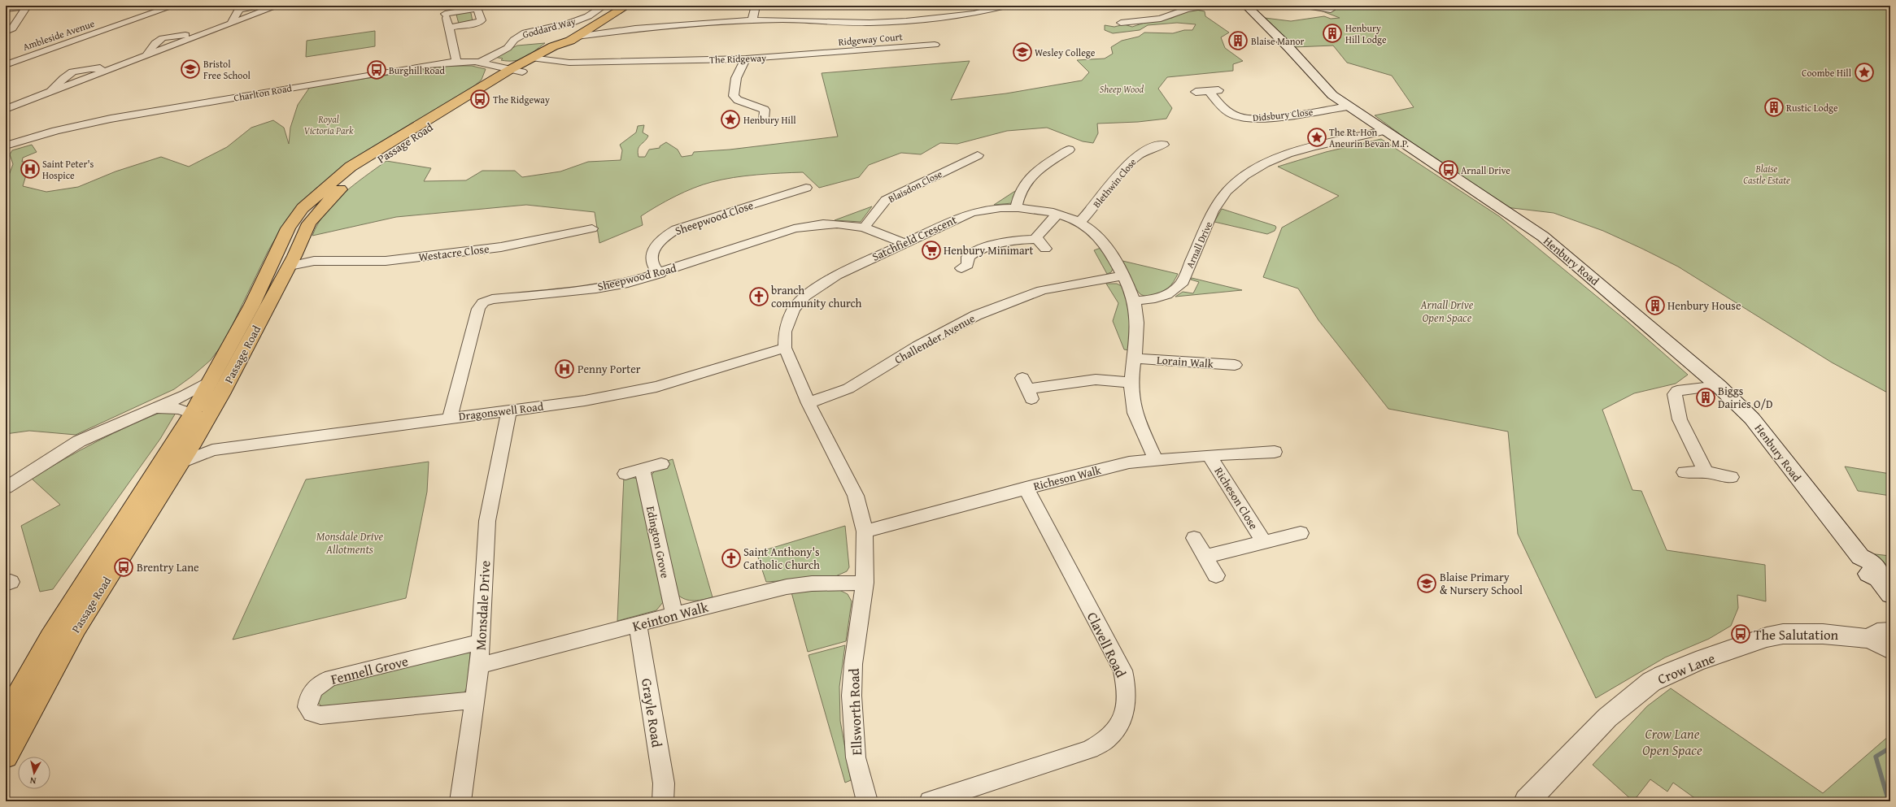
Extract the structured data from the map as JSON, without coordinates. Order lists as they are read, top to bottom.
{
  "streets": {
    "main road": ["Passage Road", "Henbury Road", "Crow Lane"],
    "street": [
      "Goddard Way",
      "Ambleside Avenue",
      "Ridgeway Court",
      "The Ridgeway",
      "Charlton Road",
      "Didsbury Close",
      "Blethwin Close",
      "Blaisdon Close",
      "Sheepwood Close",
      "Satchfield Crescent",
      "Arnall Drive",
      "Westacre Close",
      "Sheepwood Road",
      "Challender Avenue",
      "Lorain Walk",
      "Dragonswell Road",
      "Richeson Walk",
      "Richeson Close",
      "Edington Grove",
      "Monsdale Drive",
      "Keinton Walk",
      "Clavell Road",
      "Fennell Grove",
      "Ellsworth Road",
      "Grayle Road"
    ]
  },
  "crossings": [
    ["Goddard Way", "Charlton Road"],
    ["Ridgeway Court", "The Ridgeway"],
    ["The Ridgeway", "Passage Road"],
    ["Charlton Road", "Passage Road"],
    ["Didsbury Close", "Henbury Road"],
    ["Passage Road", "Westacre Close"],
    ["Passage Road", "Dragonswell Road"],
    ["Blethwin Close", "Satchfield Crescent"],
    ["Blaisdon Close", "Sheepwood Road"],
    ["Sheepwood Close", "Sheepwood Road"],
    ["Satchfield Crescent", "Arnall Drive"],
    ["Satchfield Crescent", "Sheepwood Road"],
    ["Satchfield Crescent", "Challender Avenue"],
    ["Satchfield Crescent", "Lorain Walk"],
    ["Satchfield Crescent", "Dragonswell Road"],
    ["Satchfield Crescent", "Richeson Walk"],
    ["Satchfield Crescent", "Keinton Walk"],
    ["Satchfield Crescent", "Ellsworth Road"],
    ["Arnall Drive", "Henbury Road"],
    ["Sheepwood Road", "Dragonswell Road"],
    ["Dragonswell Road", "Monsdale Drive"],
    ["Richeson Walk", "Richeson Close"],
    ["Richeson Walk", "Clavell Road"],
    ["Edington Grove", "Keinton Walk"],
    ["Monsdale Drive", "Keinton Walk"],
    ["Monsdale Drive", "Fennell Grove"],
    ["Keinton Walk", "Ellsworth Road"],
    ["Keinton Walk", "Grayle Road"]
  ],
  "parks": [
    "Sheep Wood",
    "Royal Victoria Park",
    "Blaise Castle Estate",
    "Arnall Drive Open Space",
    "Monsdale Drive Allotments",
    "Crow Lane Open Space"
  ],
  "places": {
    "building": [
      "Henbury Hill Lodge",
      "Blaise Manor",
      "Rustic Lodge",
      "Henbury House",
      "Biggs Dairies O/D"
    ],
    "school or university": ["Wesley College", "Bristol Free School", "Blaise Primary & Nursery School"],
    "bus stop": [
      "Burghill Road",
      "The Ridgeway",
      "Arnall Drive",
      "Brentry Lane",
      "The Salutation"
    ],
    "place": ["Coombe Hill", "Henbury Hill", "The Rt. Hon Aneurin Bevan M.P."],
    "hospital": ["Saint Peter's Hospice", "Penny Porter"],
    "supermarket": ["Henbury Minimart"],
    "church": ["branch community church", "Saint Anthony's Catholic Church"]
  },
  "north": "bottom"
}
